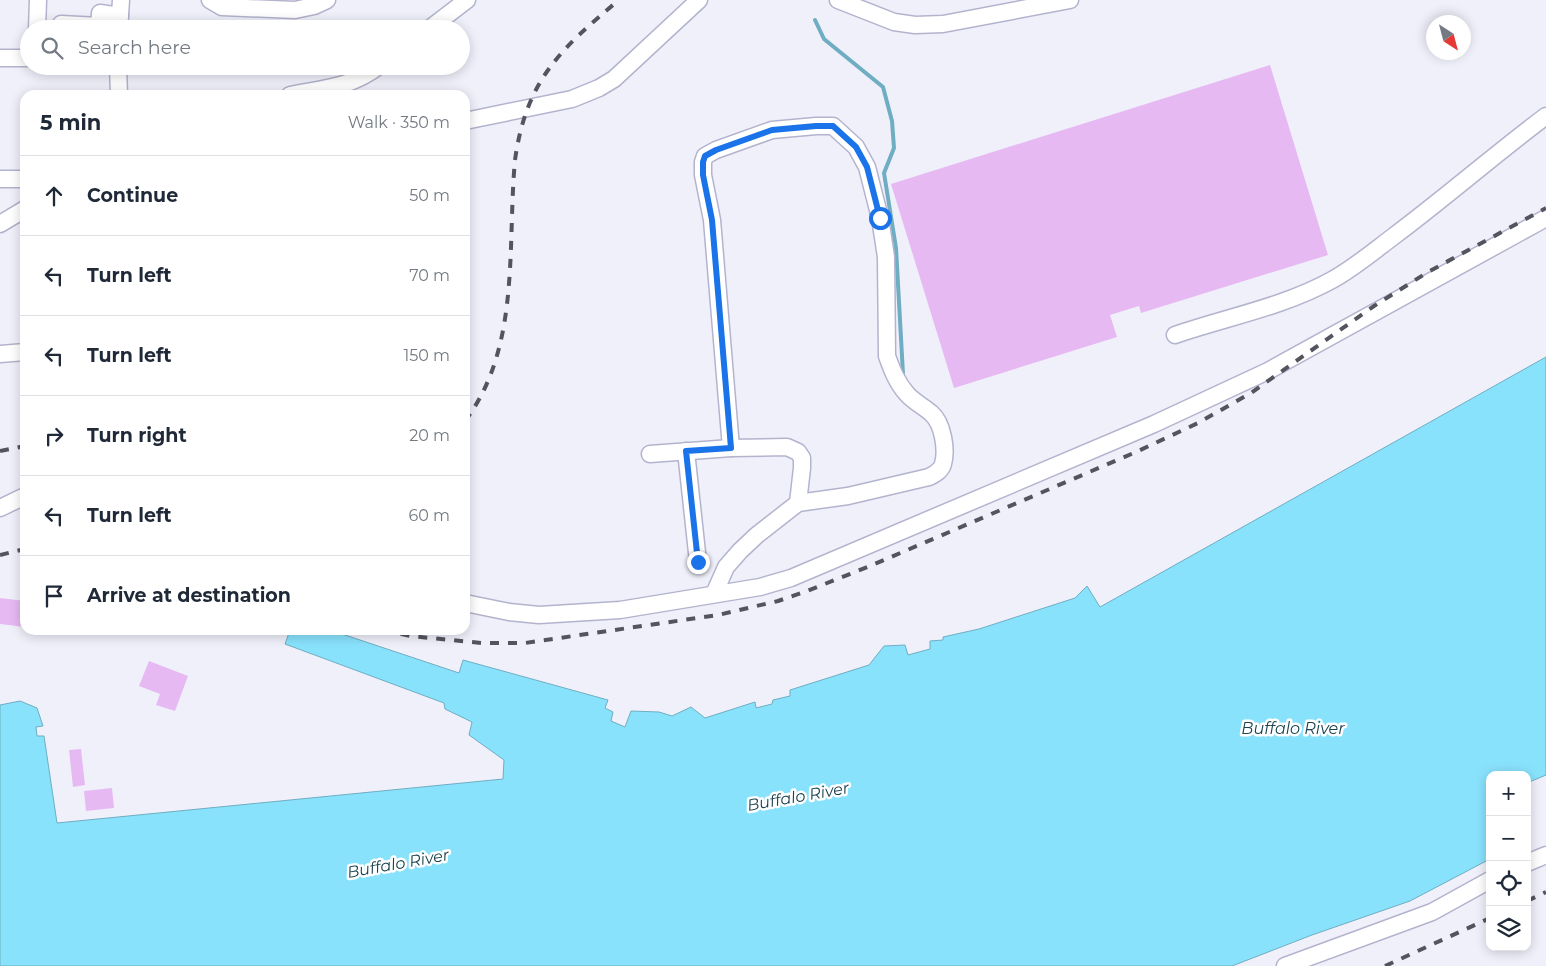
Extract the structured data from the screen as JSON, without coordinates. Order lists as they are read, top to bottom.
{
  "water": ["Buffalo River"],
  "north": "bottom right",
  "page": {
    "search": "Search here",
    "heading": ["5 min", "Walk · 350 m"],
    "list": [
      ["Continue", "50 m"],
      ["Turn left", "70 m"],
      ["Turn left", "150 m"],
      ["Turn right", "20 m"],
      ["Turn left", "60 m"],
      "Arrive at destination"
    ],
    "map_buttons": ["+", "−"]
  }
}
